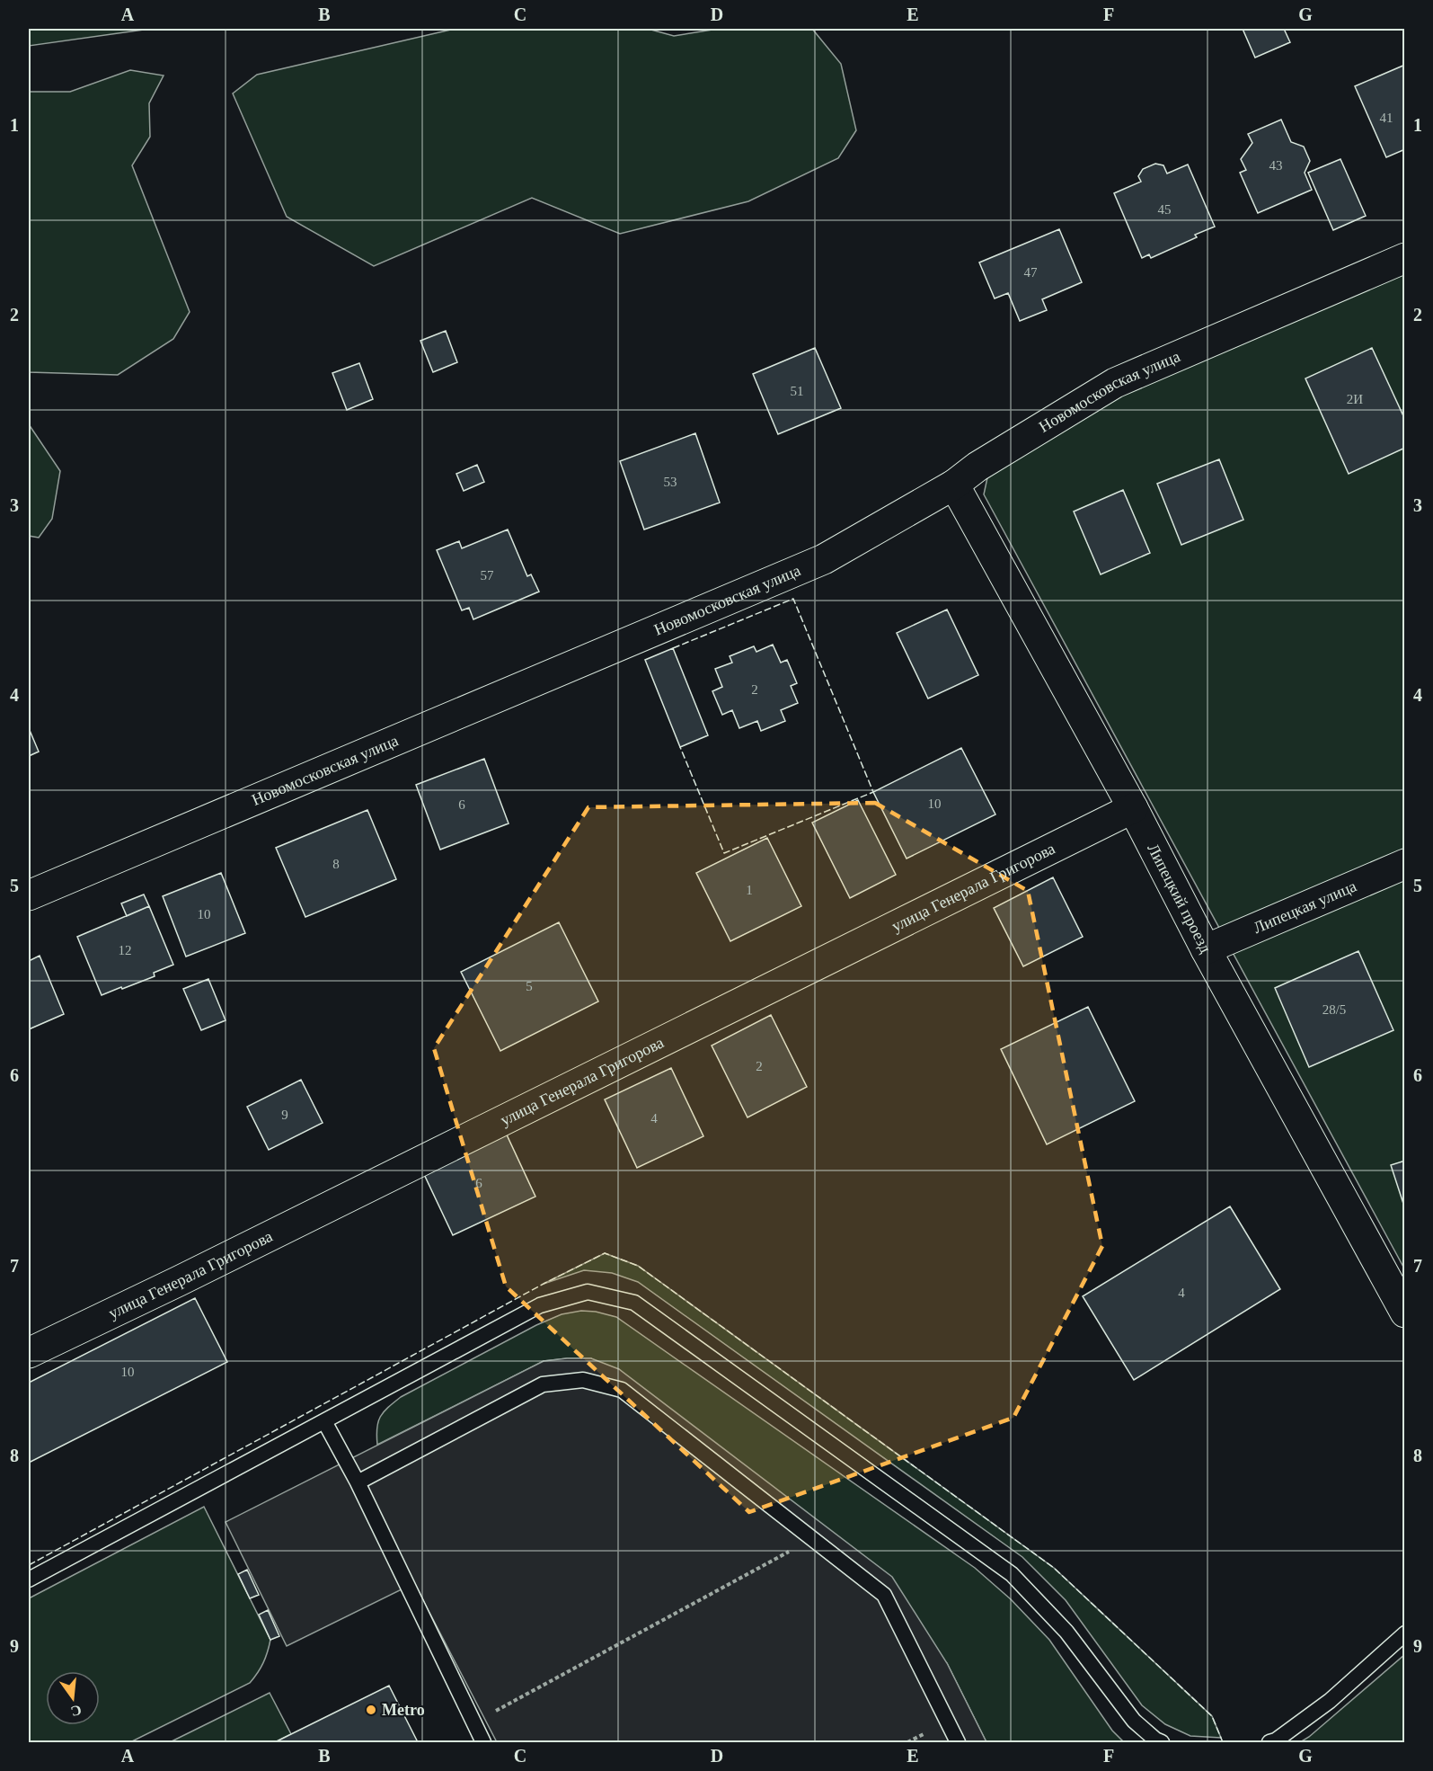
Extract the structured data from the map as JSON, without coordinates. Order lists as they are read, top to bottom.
{
  "streets": {
    "street": [
      "Новомосковская улица",
      "улица Генерала Григорова",
      "Липецкий проезд",
      "Липецкая улица"
    ]
  },
  "crossings": [
    ["Новомосковская улица", "Липецкий проезд"],
    ["улица Генерала Григорова", "Липецкий проезд"],
    ["Липецкий проезд", "Липецкая улица"]
  ],
  "places": ["Metro"],
  "house_numbers": [
    "41",
    "43",
    "45",
    "47",
    "51",
    "2И",
    "53",
    "57",
    "2",
    "10",
    "6",
    "8",
    "1",
    "10",
    "12",
    "5",
    "28/5",
    "2",
    "9",
    "4",
    "6",
    "4",
    "10"
  ],
  "north": "bottom",
  "grid": {
    "columns": [
      "A",
      "B",
      "C",
      "D",
      "E",
      "F",
      "G"
    ],
    "rows": [
      "1",
      "2",
      "3",
      "4",
      "5",
      "6",
      "7",
      "8",
      "9"
    ]
  }
}
